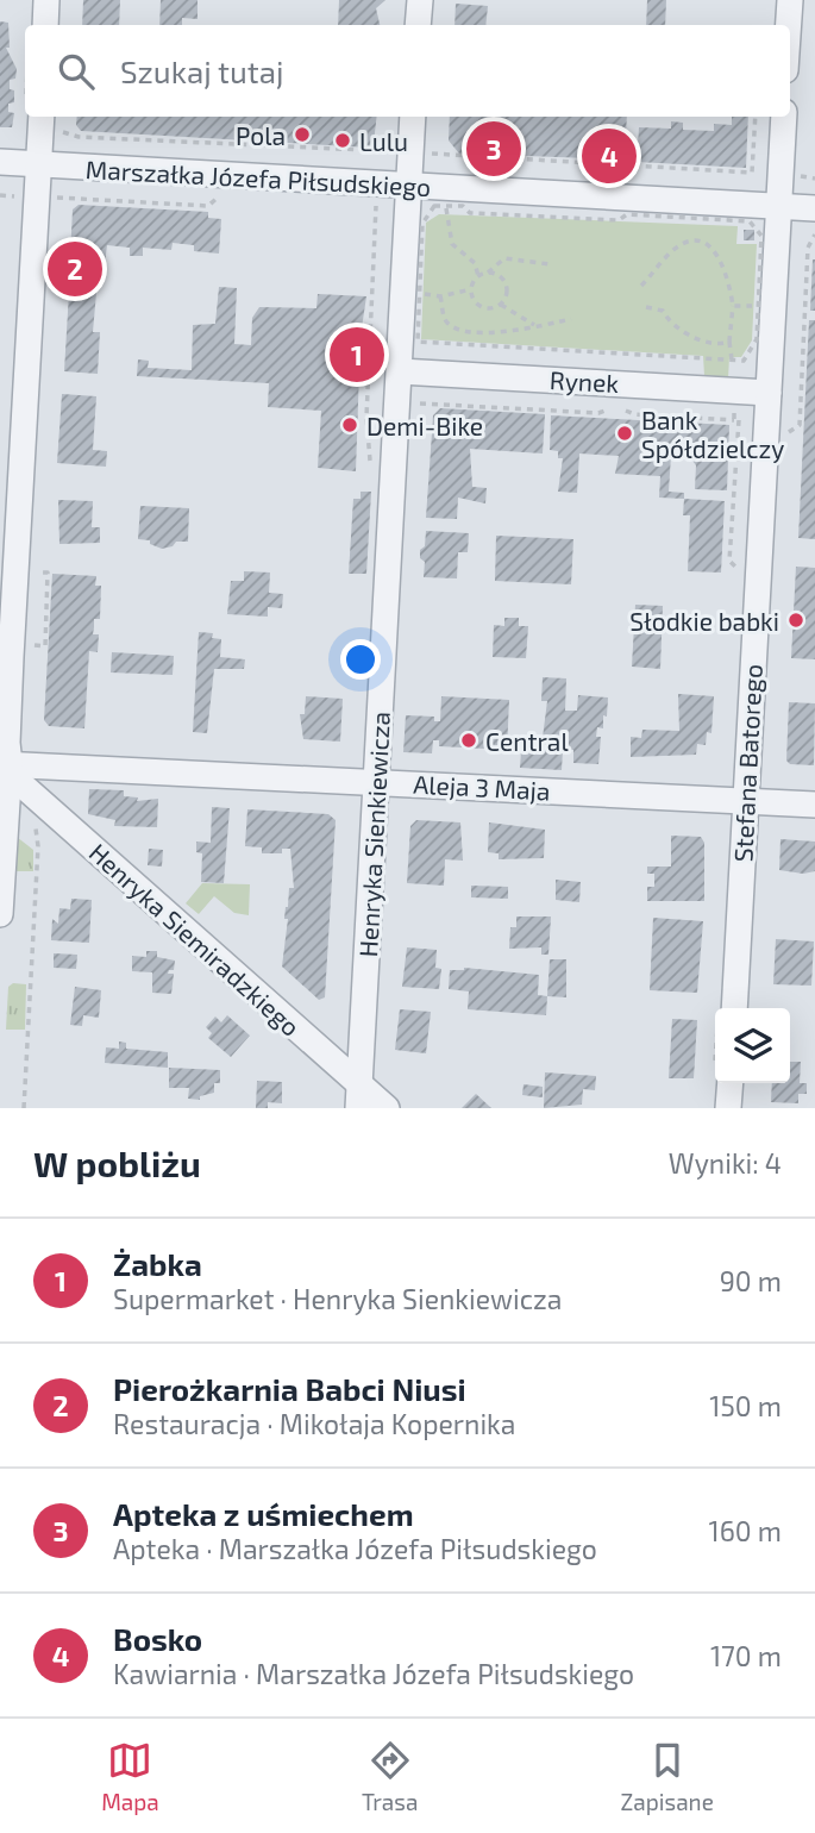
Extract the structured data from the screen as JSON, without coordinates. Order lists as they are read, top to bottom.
{
  "streets": {
    "street": [
      "Marszałka Józefa Piłsudskiego",
      "Rynek",
      "Stefana Batorego",
      "Aleja 3 Maja",
      "Henryka Sienkiewicza",
      "Henryka Siemiradzkiego"
    ]
  },
  "crossings": [
    ["Marszałka Józefa Piłsudskiego", "Stefana Batorego"],
    ["Marszałka Józefa Piłsudskiego", "Henryka Sienkiewicza"],
    ["Rynek", "Stefana Batorego"],
    ["Rynek", "Henryka Sienkiewicza"],
    ["Stefana Batorego", "Aleja 3 Maja"],
    ["Aleja 3 Maja", "Henryka Sienkiewicza"],
    ["Aleja 3 Maja", "Henryka Siemiradzkiego"],
    ["Henryka Sienkiewicza", "Henryka Siemiradzkiego"]
  ],
  "places": [
    "Pola",
    "Lulu",
    "Demi-Bike",
    "Bank Spółdzielczy",
    "Słodkie babki",
    "Central"
  ],
  "page": {
    "search": "Szukaj tutaj",
    "pins": [
      "3",
      "4",
      "2",
      "1"
    ],
    "heading": ["W pobliżu", "Wyniki: 4"],
    "list": [
      {
        "mark": "1",
        "name": "Żabka",
        "note": "Supermarket · Henryka Sienkiewicza",
        "value": "90 m"
      },
      {
        "mark": "2",
        "name": "Pierożkarnia Babci Niusi",
        "note": "Restauracja · Mikołaja Kopernika",
        "value": "150 m"
      },
      {
        "mark": "3",
        "name": "Apteka z uśmiechem",
        "note": "Apteka · Marszałka Józefa Piłsudskiego",
        "value": "160 m"
      },
      {
        "mark": "4",
        "name": "Bosko",
        "note": "Kawiarnia · Marszałka Józefa Piłsudskiego",
        "value": "170 m"
      }
    ],
    "nav": ["Mapa", "Trasa", "Zapisane"]
  }
}
